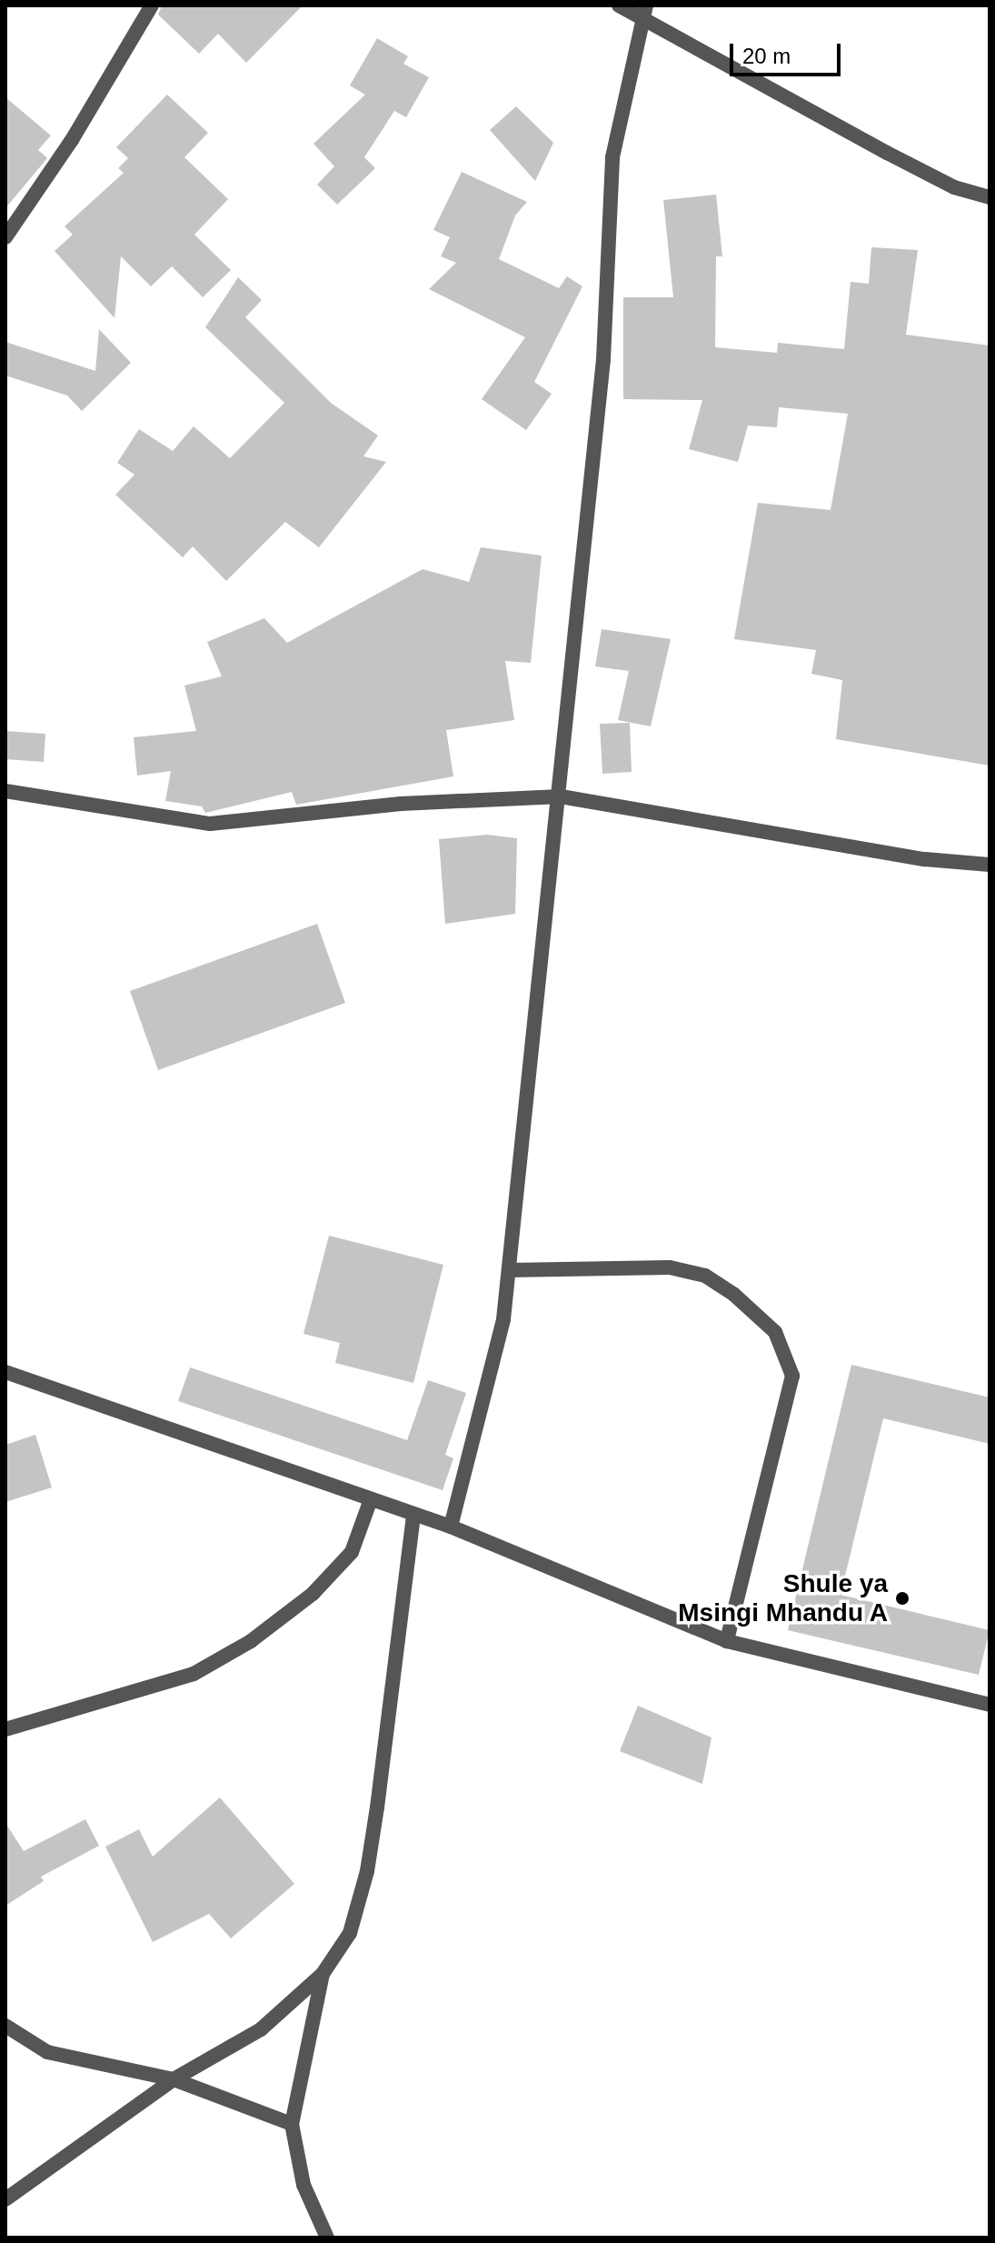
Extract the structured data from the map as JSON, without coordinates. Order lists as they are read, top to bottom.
{
  "places": ["Shule ya Msingi Mhandu A"],
  "scale_bar": "20 m"
}
